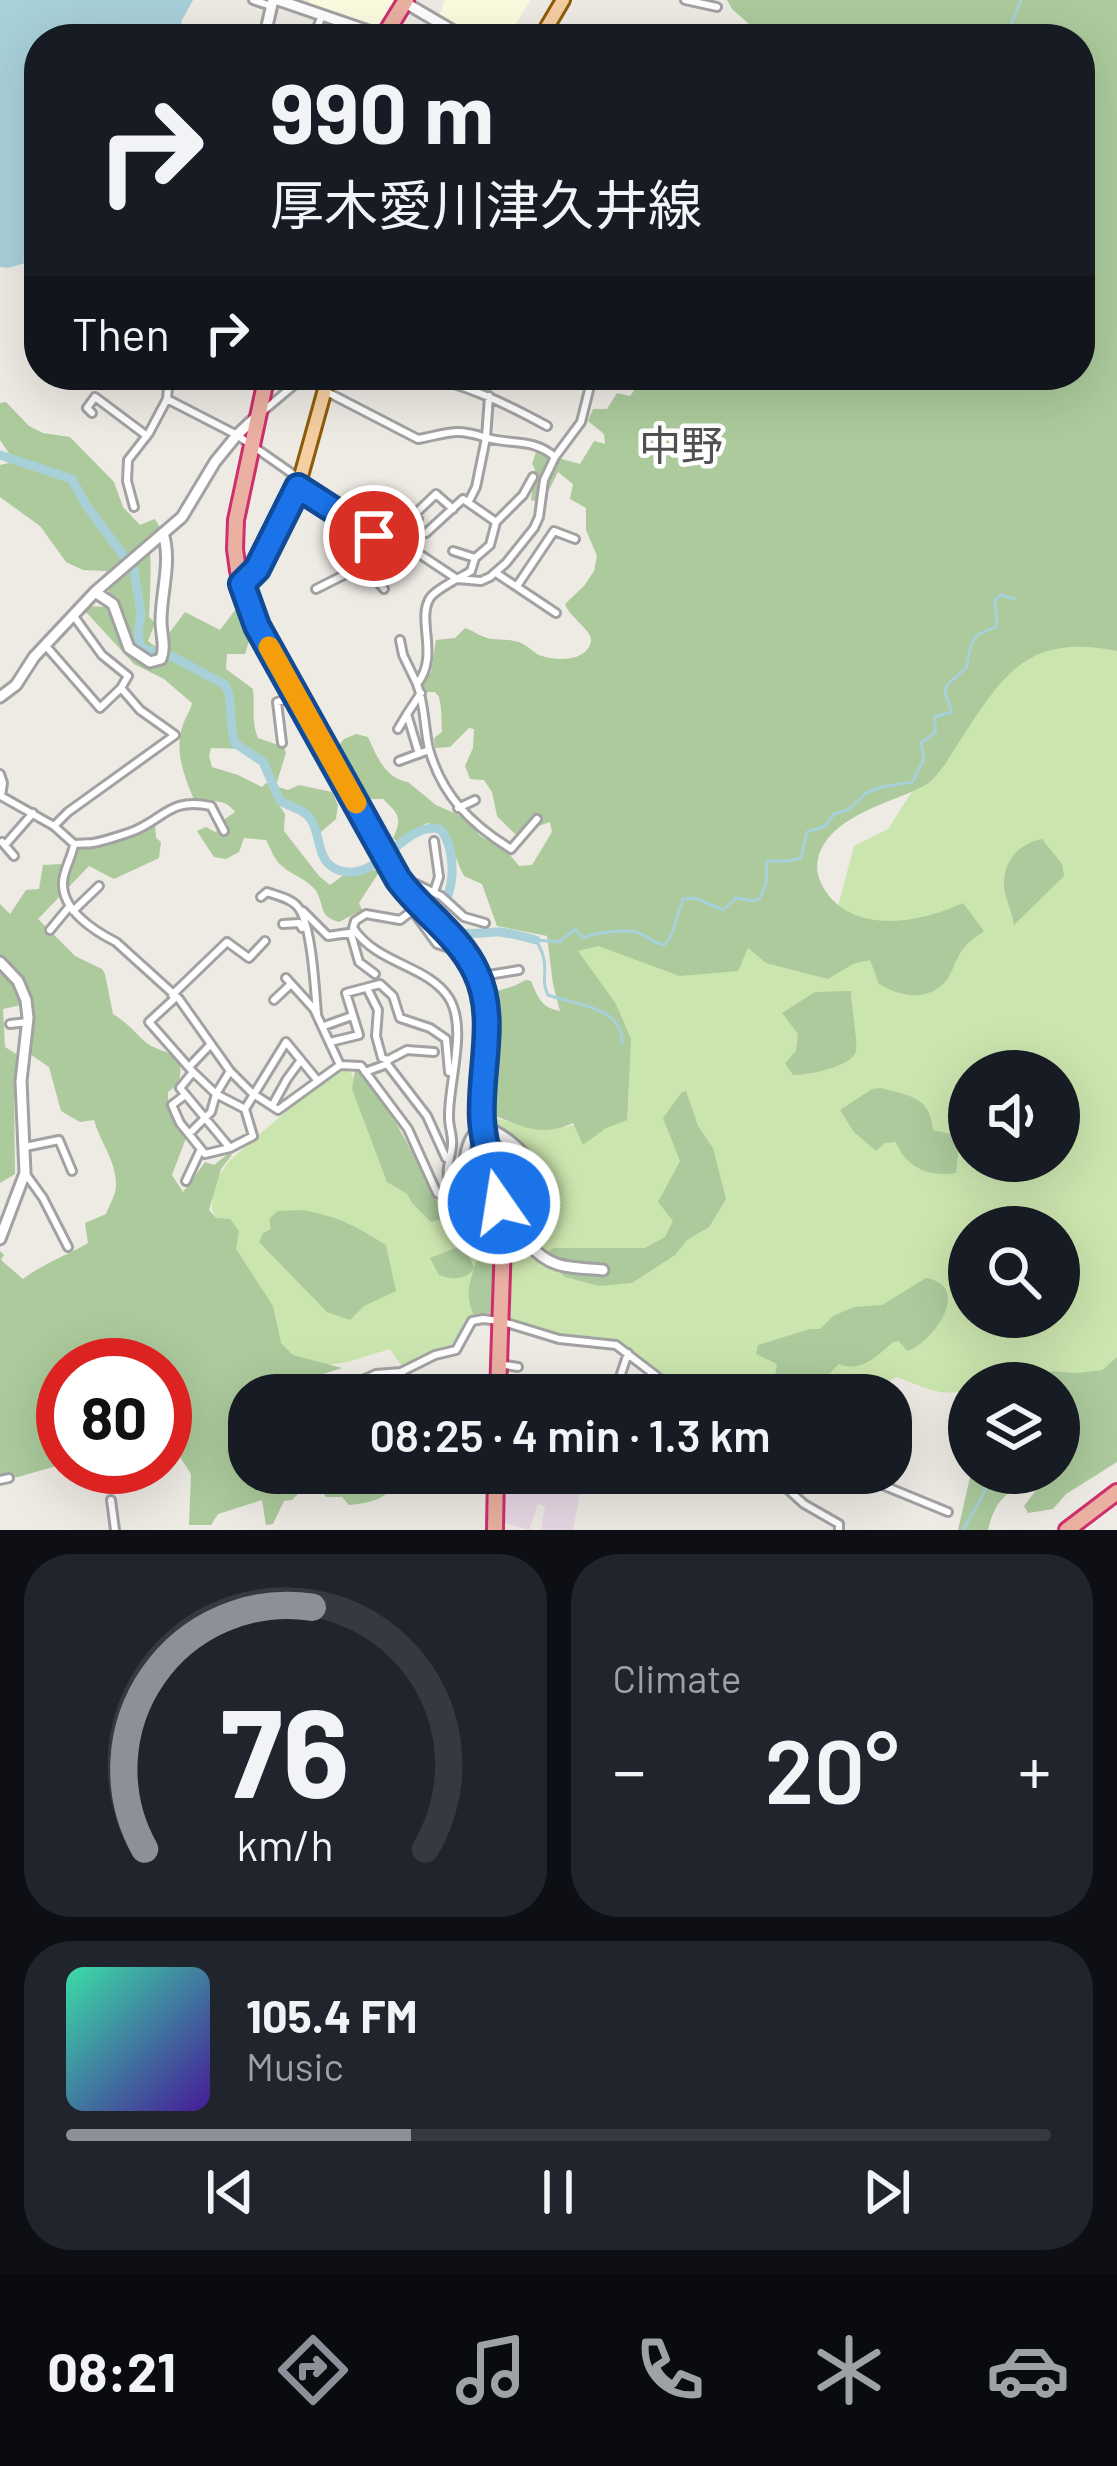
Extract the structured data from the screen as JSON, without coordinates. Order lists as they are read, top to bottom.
{
  "districts": ["中野"],
  "page": {
    "turn": ["990 m", "厚木愛川津久井線"],
    "then": "Then",
    "limit": "80",
    "trip": "08:25 · 4 min · 1.3 km",
    "tile": "Climate",
    "heat": ["−", "20°", "+"],
    "song": ["105.4 FM", "Music"],
    "tabs": "08:21",
    "gauge": ["76", "km/h"]
  }
}
